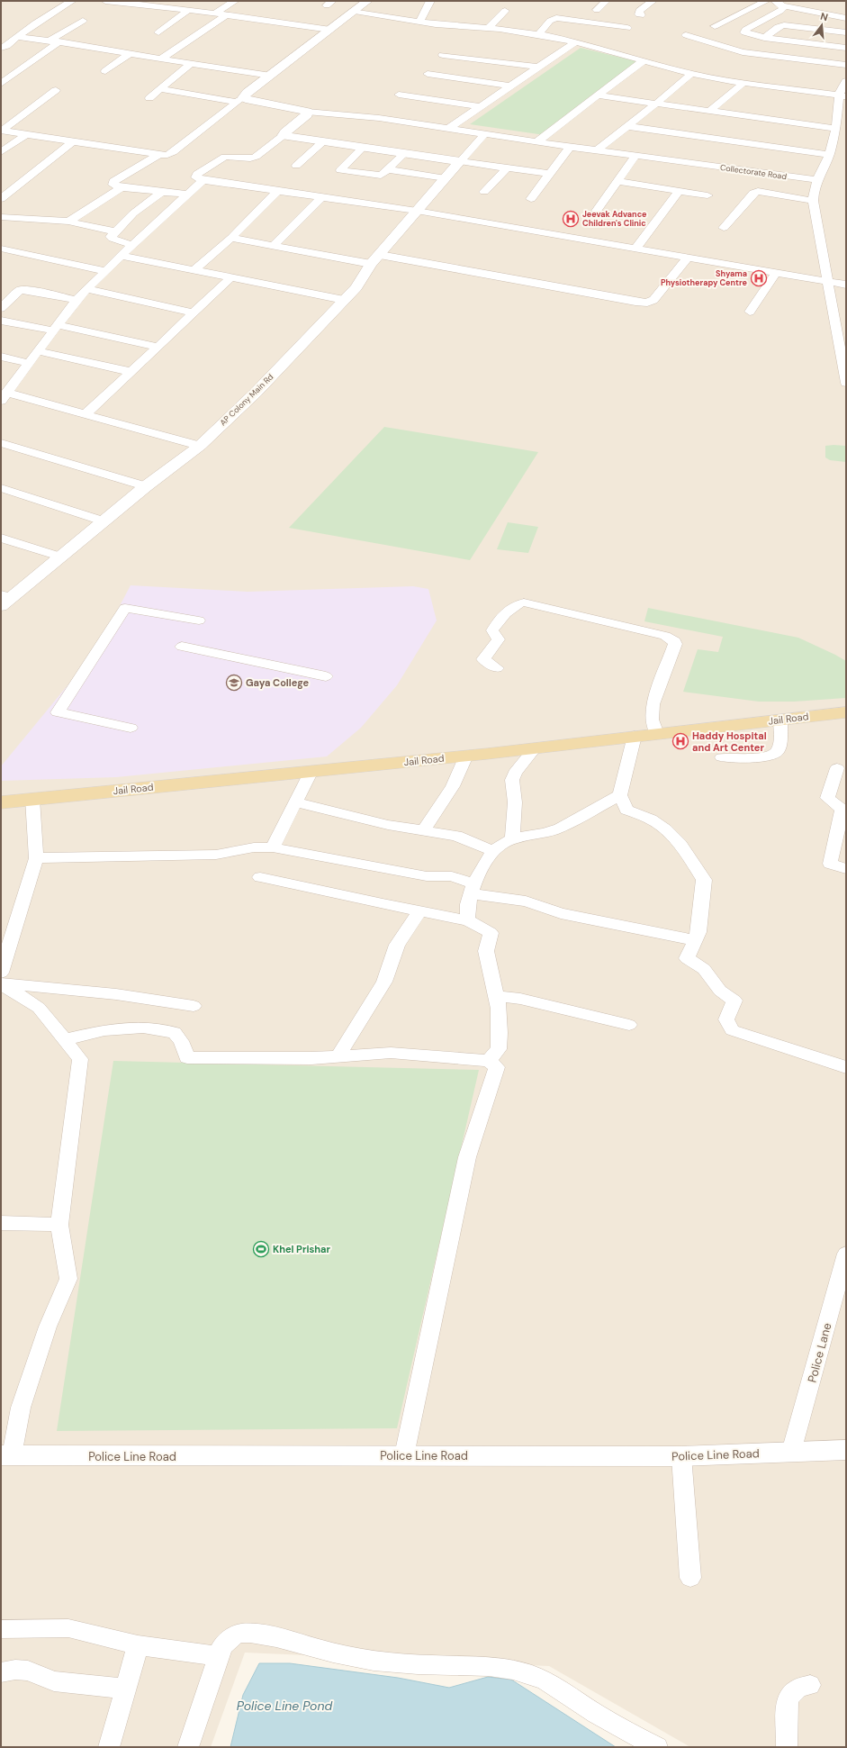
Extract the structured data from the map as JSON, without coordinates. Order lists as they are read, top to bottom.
{
  "streets": {
    "main road": ["Jail Road"],
    "street": [
      "Collectorate Road",
      "AP Colony Main Rd",
      "Police Lane",
      "Police Line Road"
    ]
  },
  "crossings": [
    ["Police Lane", "Police Line Road"]
  ],
  "water": ["Police Line Pond"],
  "places": {
    "hospital": ["Jeevak Advance Children's Clinic", "Shyama Physiotherapy Centre", "Haddy Hospital and Art Center"],
    "school or university": ["Gaya College"],
    "sports": ["Khel Prishar"]
  },
  "north": "top"
}
